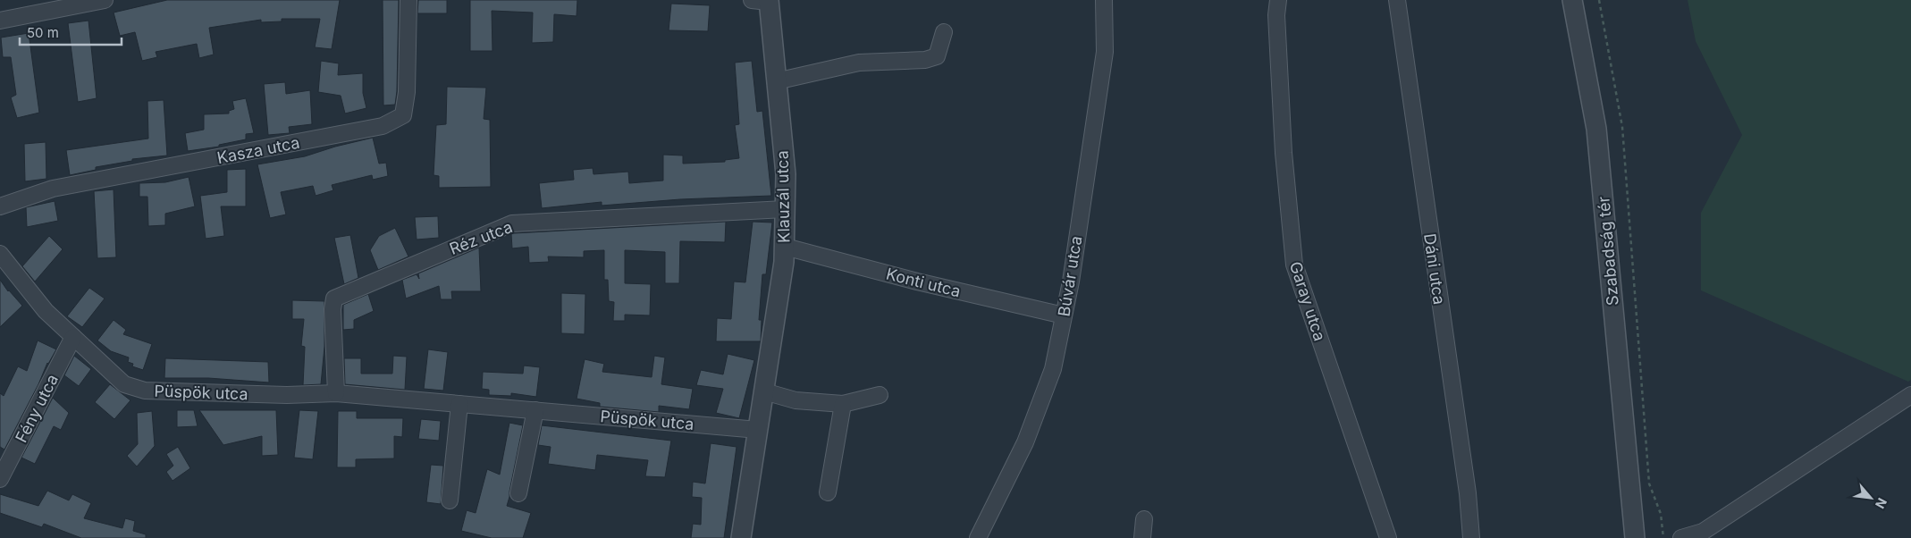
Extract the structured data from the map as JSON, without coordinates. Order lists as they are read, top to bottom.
{
  "streets": {
    "street": [
      "Kasza utca",
      "Klauzál utca",
      "Réz utca",
      "Szabadság tér",
      "Dáni utca",
      "Búvár utca",
      "Konti utca",
      "Garay utca",
      "Püspök utca",
      "Fény utca"
    ]
  },
  "crossings": [
    ["Klauzál utca", "Réz utca"],
    ["Klauzál utca", "Konti utca"],
    ["Klauzál utca", "Püspök utca"],
    ["Réz utca", "Püspök utca"],
    ["Búvár utca", "Konti utca"],
    ["Püspök utca", "Fény utca"]
  ],
  "scale_bar": "50 m",
  "north": "bottom right"
}
